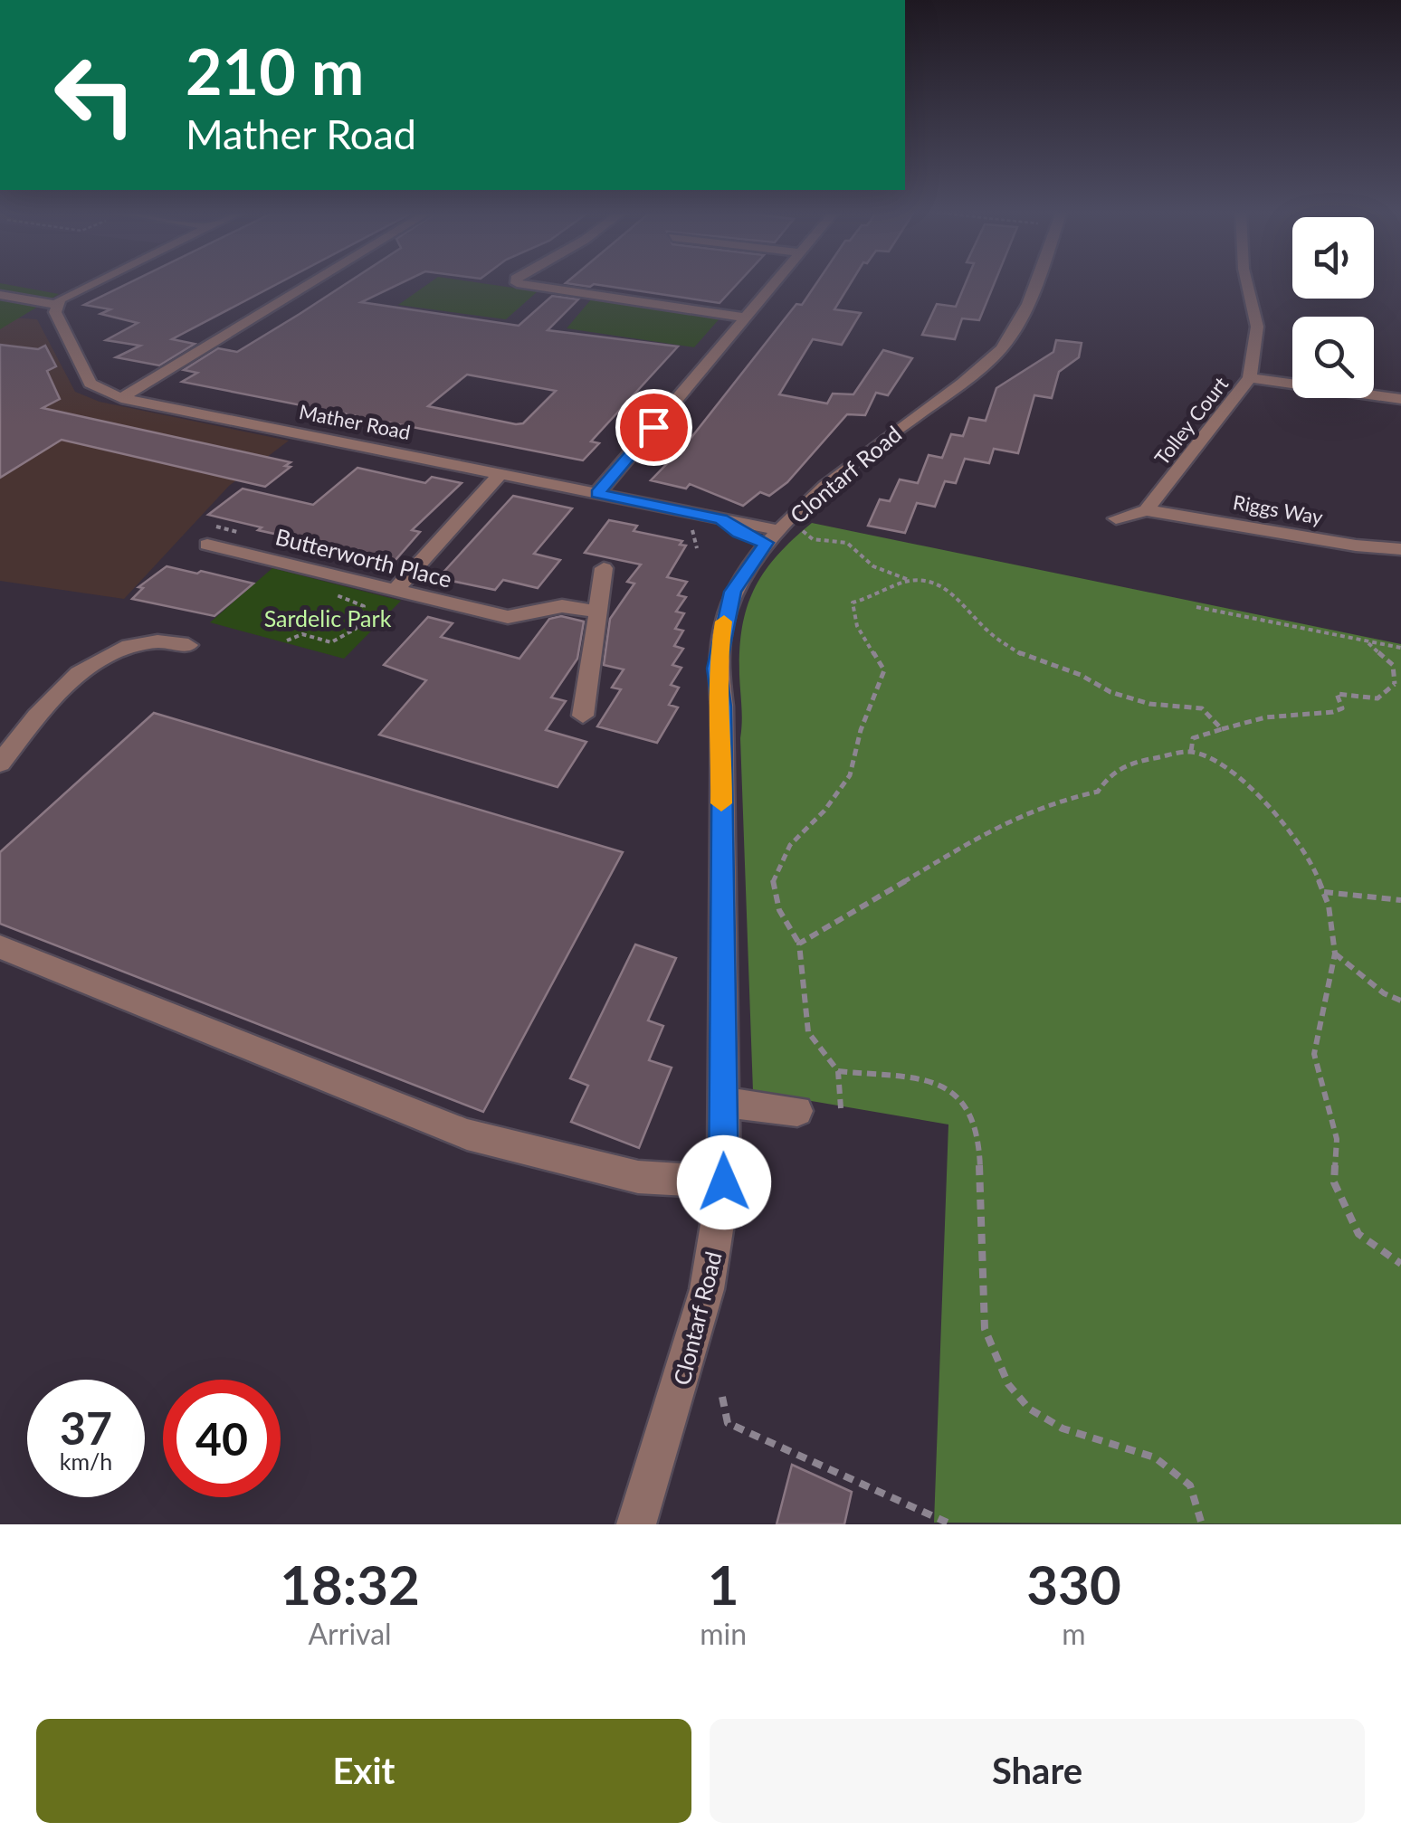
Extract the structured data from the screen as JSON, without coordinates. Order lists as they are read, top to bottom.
{
  "streets": {
    "street": [
      "Tolley Court",
      "Mather Road",
      "Clontarf Road",
      "Riggs Way",
      "Butterworth Place"
    ]
  },
  "crossings": [
    ["Tolley Court", "Riggs Way"],
    ["Mather Road", "Clontarf Road"]
  ],
  "parks": ["Sardelic Park"],
  "page": {
    "turn": ["210 m", "Mather Road"],
    "speed": "37 km/h",
    "limit": "40",
    "eta": [
      "18:32",
      "Arrival",
      "1",
      "min",
      "330",
      "m"
    ],
    "buttons": ["Exit", "Share"]
  }
}
